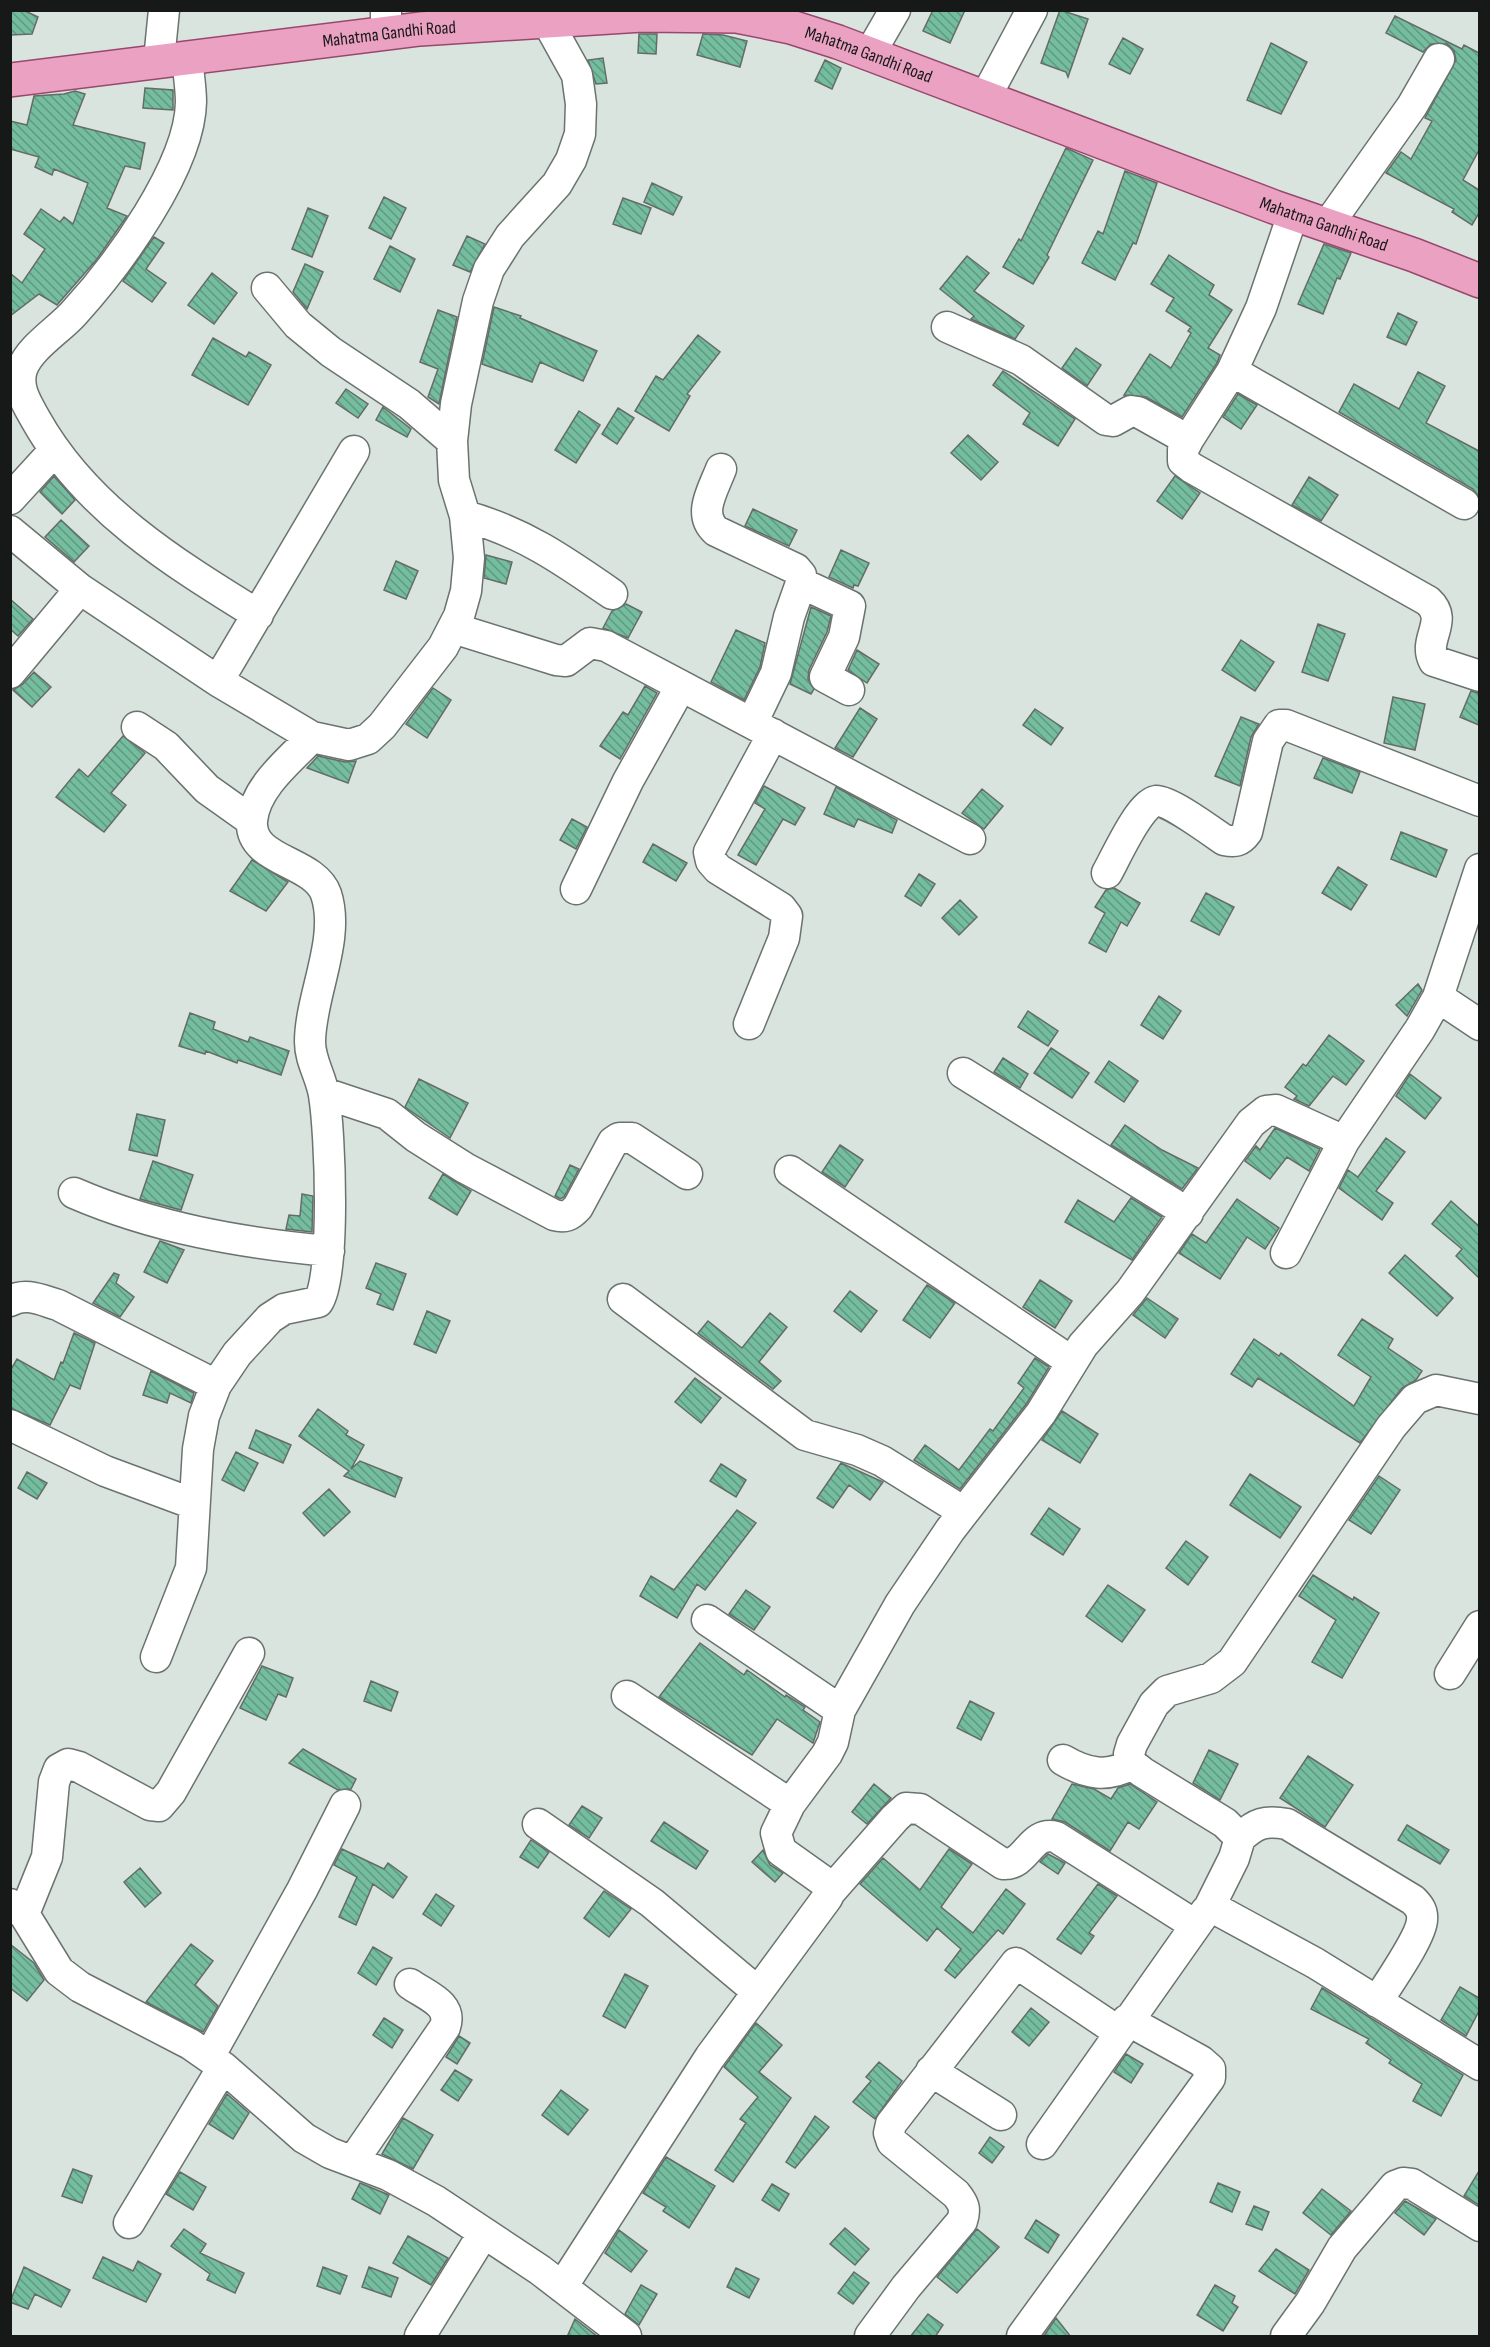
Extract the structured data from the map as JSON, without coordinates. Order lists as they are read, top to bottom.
{
  "streets": {
    "main road": ["Mahatma Gandhi Road"]
  }
}
